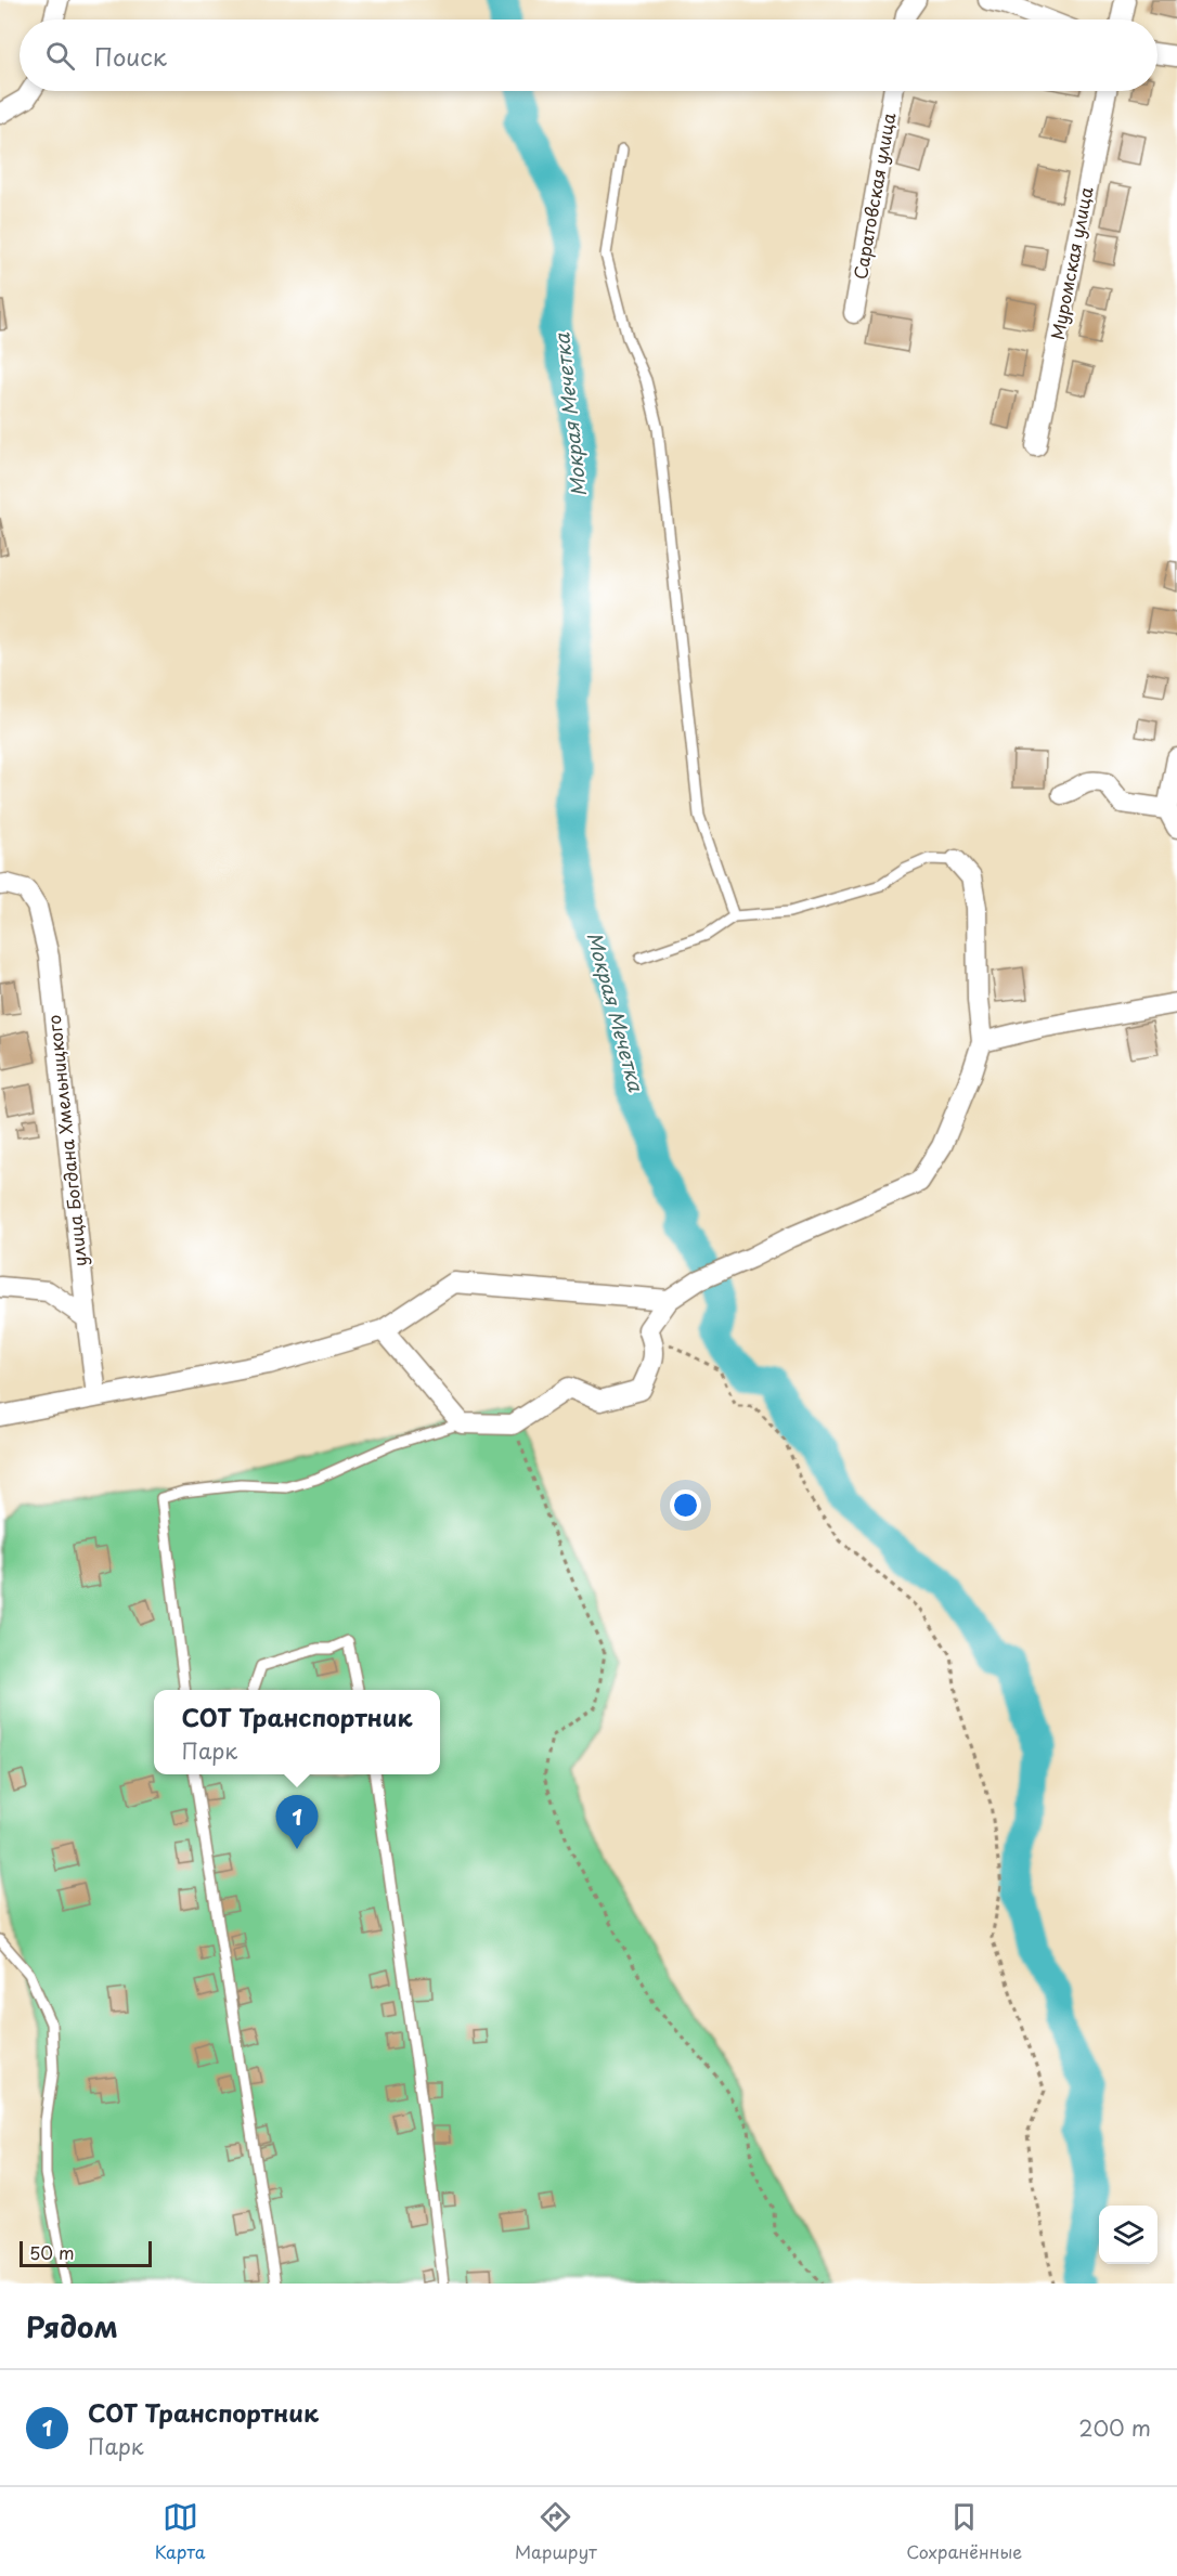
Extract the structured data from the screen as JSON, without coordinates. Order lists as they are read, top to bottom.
{
  "streets": {
    "street": ["Саратовская улица", "Муромская улица", "улица Богдана Хмельницкого"]
  },
  "water": ["Мокрая Мечетка"],
  "scale_bar": "50 m",
  "page": {
    "search": "Поиск",
    "popup": ["СОТ Транспортник", "Парк"],
    "pins": "1",
    "scale": "50 m",
    "heading": "Рядом",
    "list": [
      {
        "mark": "1",
        "name": "СОТ Транспортник",
        "note": "Парк",
        "value": "200 m"
      }
    ],
    "nav": ["Карта", "Маршрут", "Сохранённые"]
  }
}
